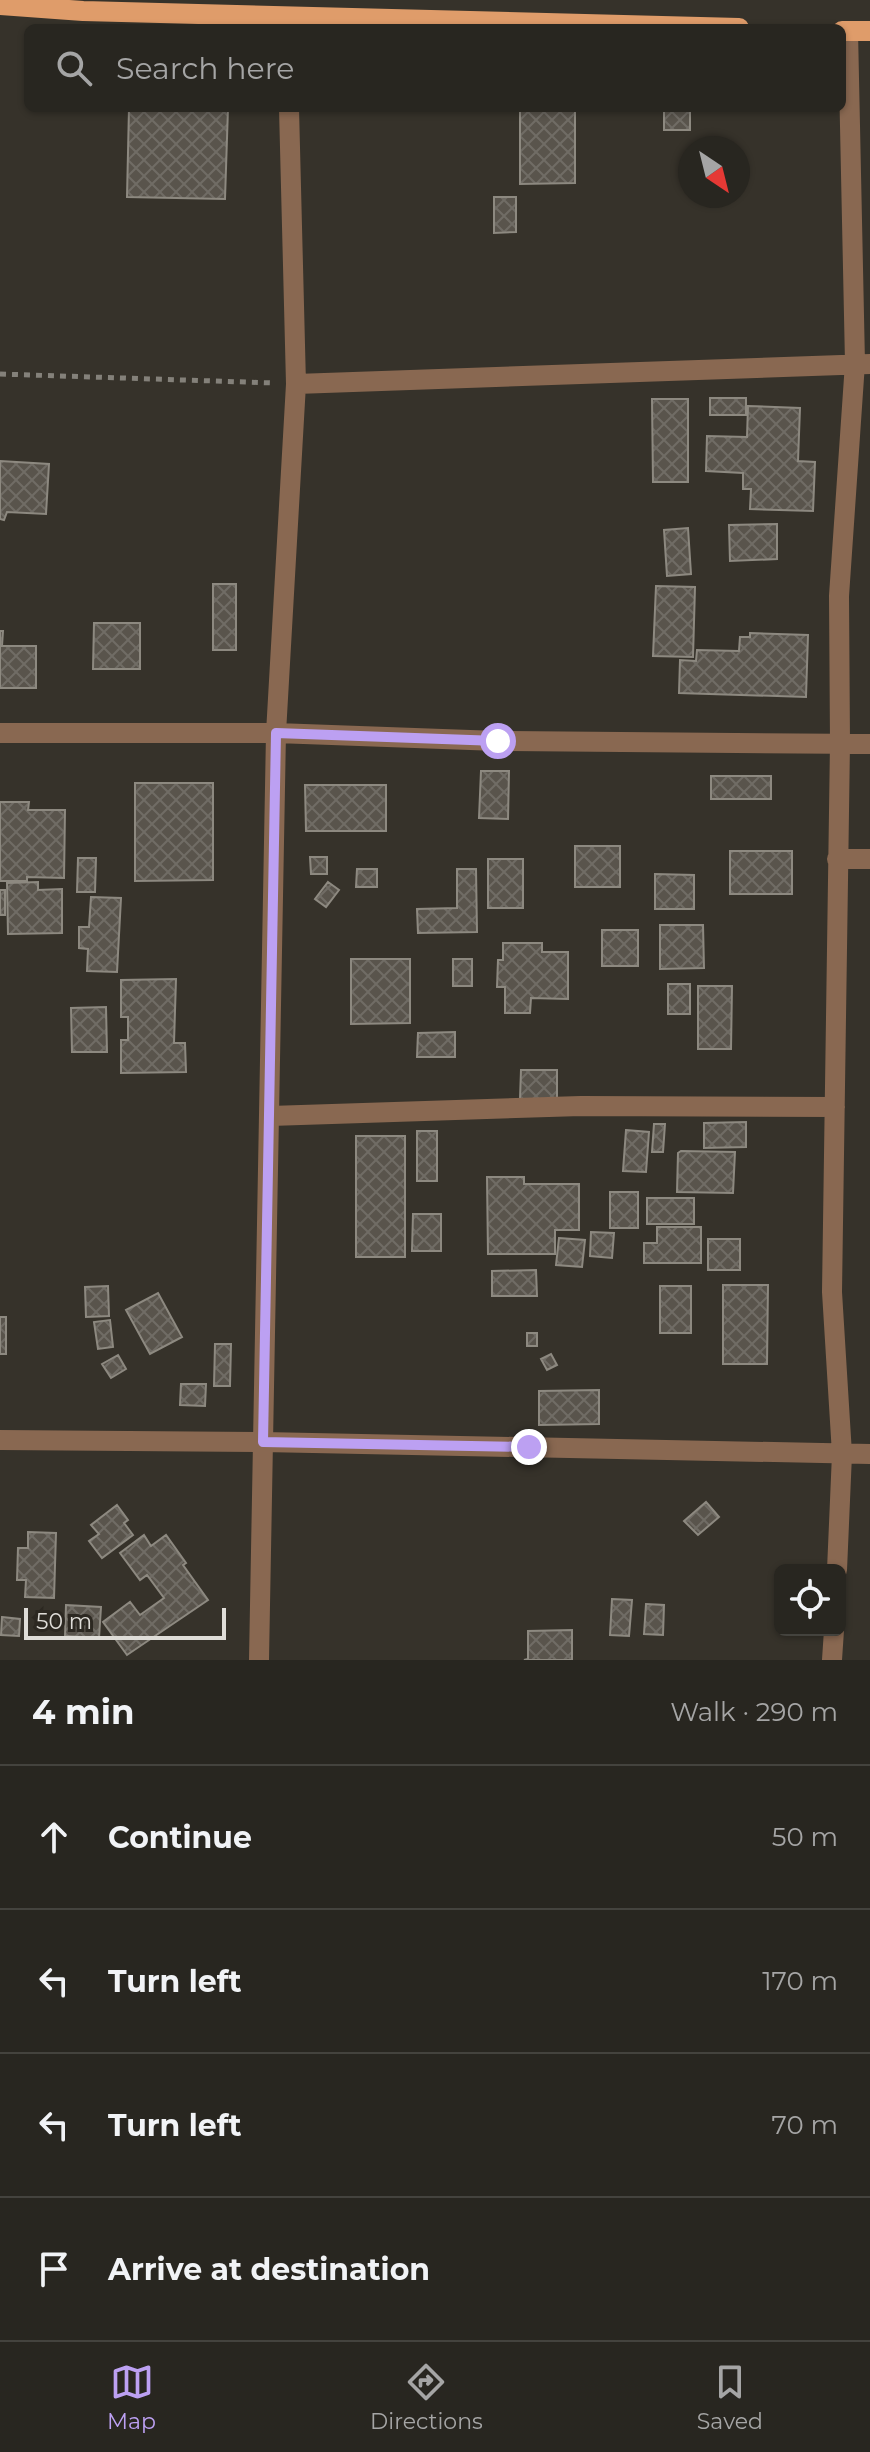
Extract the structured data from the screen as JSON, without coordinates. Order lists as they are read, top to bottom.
{
  "scale_bar": "50 m",
  "north": "bottom right",
  "page": {
    "search": "Search here",
    "scale": "50 m",
    "heading": ["4 min", "Walk · 290 m"],
    "list": [
      ["Continue", "50 m"],
      ["Turn left", "170 m"],
      ["Turn left", "70 m"],
      "Arrive at destination"
    ],
    "nav": ["Map", "Directions", "Saved"]
  }
}
